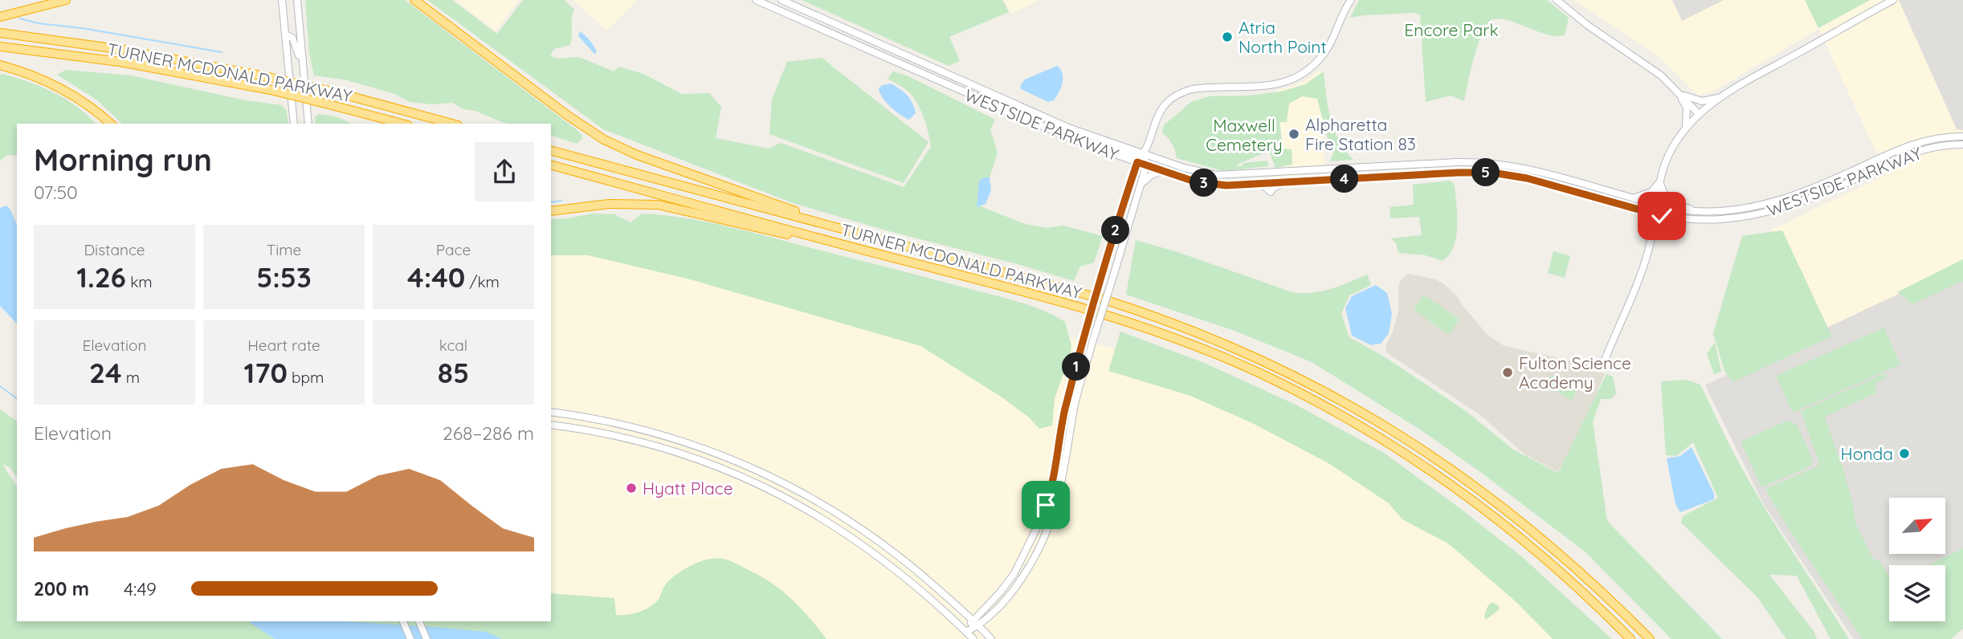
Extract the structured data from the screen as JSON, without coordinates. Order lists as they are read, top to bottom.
{
  "streets": {
    "highway": ["TURNER MCDONALD PARKWAY"],
    "main road": ["WESTSIDE PARKWAY"]
  },
  "parks": ["Encore Park", "Maxwell Cemetery"],
  "places": [
    "Atria North Point",
    "Alpharetta Fire Station 83",
    "Fulton Science Academy",
    "Honda",
    "Hyatt Place"
  ],
  "north": "top right",
  "page": {
    "heading": ["Morning run", "07:50"],
    "pins": [
      "5",
      "4",
      "3",
      "2",
      "1"
    ],
    "stats": [
      ["Distance", "1.26 km"],
      ["Time", "5:53"],
      ["Pace", "4:40 /km"],
      ["Elevation", "24 m"],
      ["Heart rate", "170 bpm"],
      ["kcal", "85"]
    ],
    "chart": ["Elevation", "268–286 m"],
    "list": [
      {
        "name": "200 m",
        "note": "4:49"
      }
    ]
  }
}
